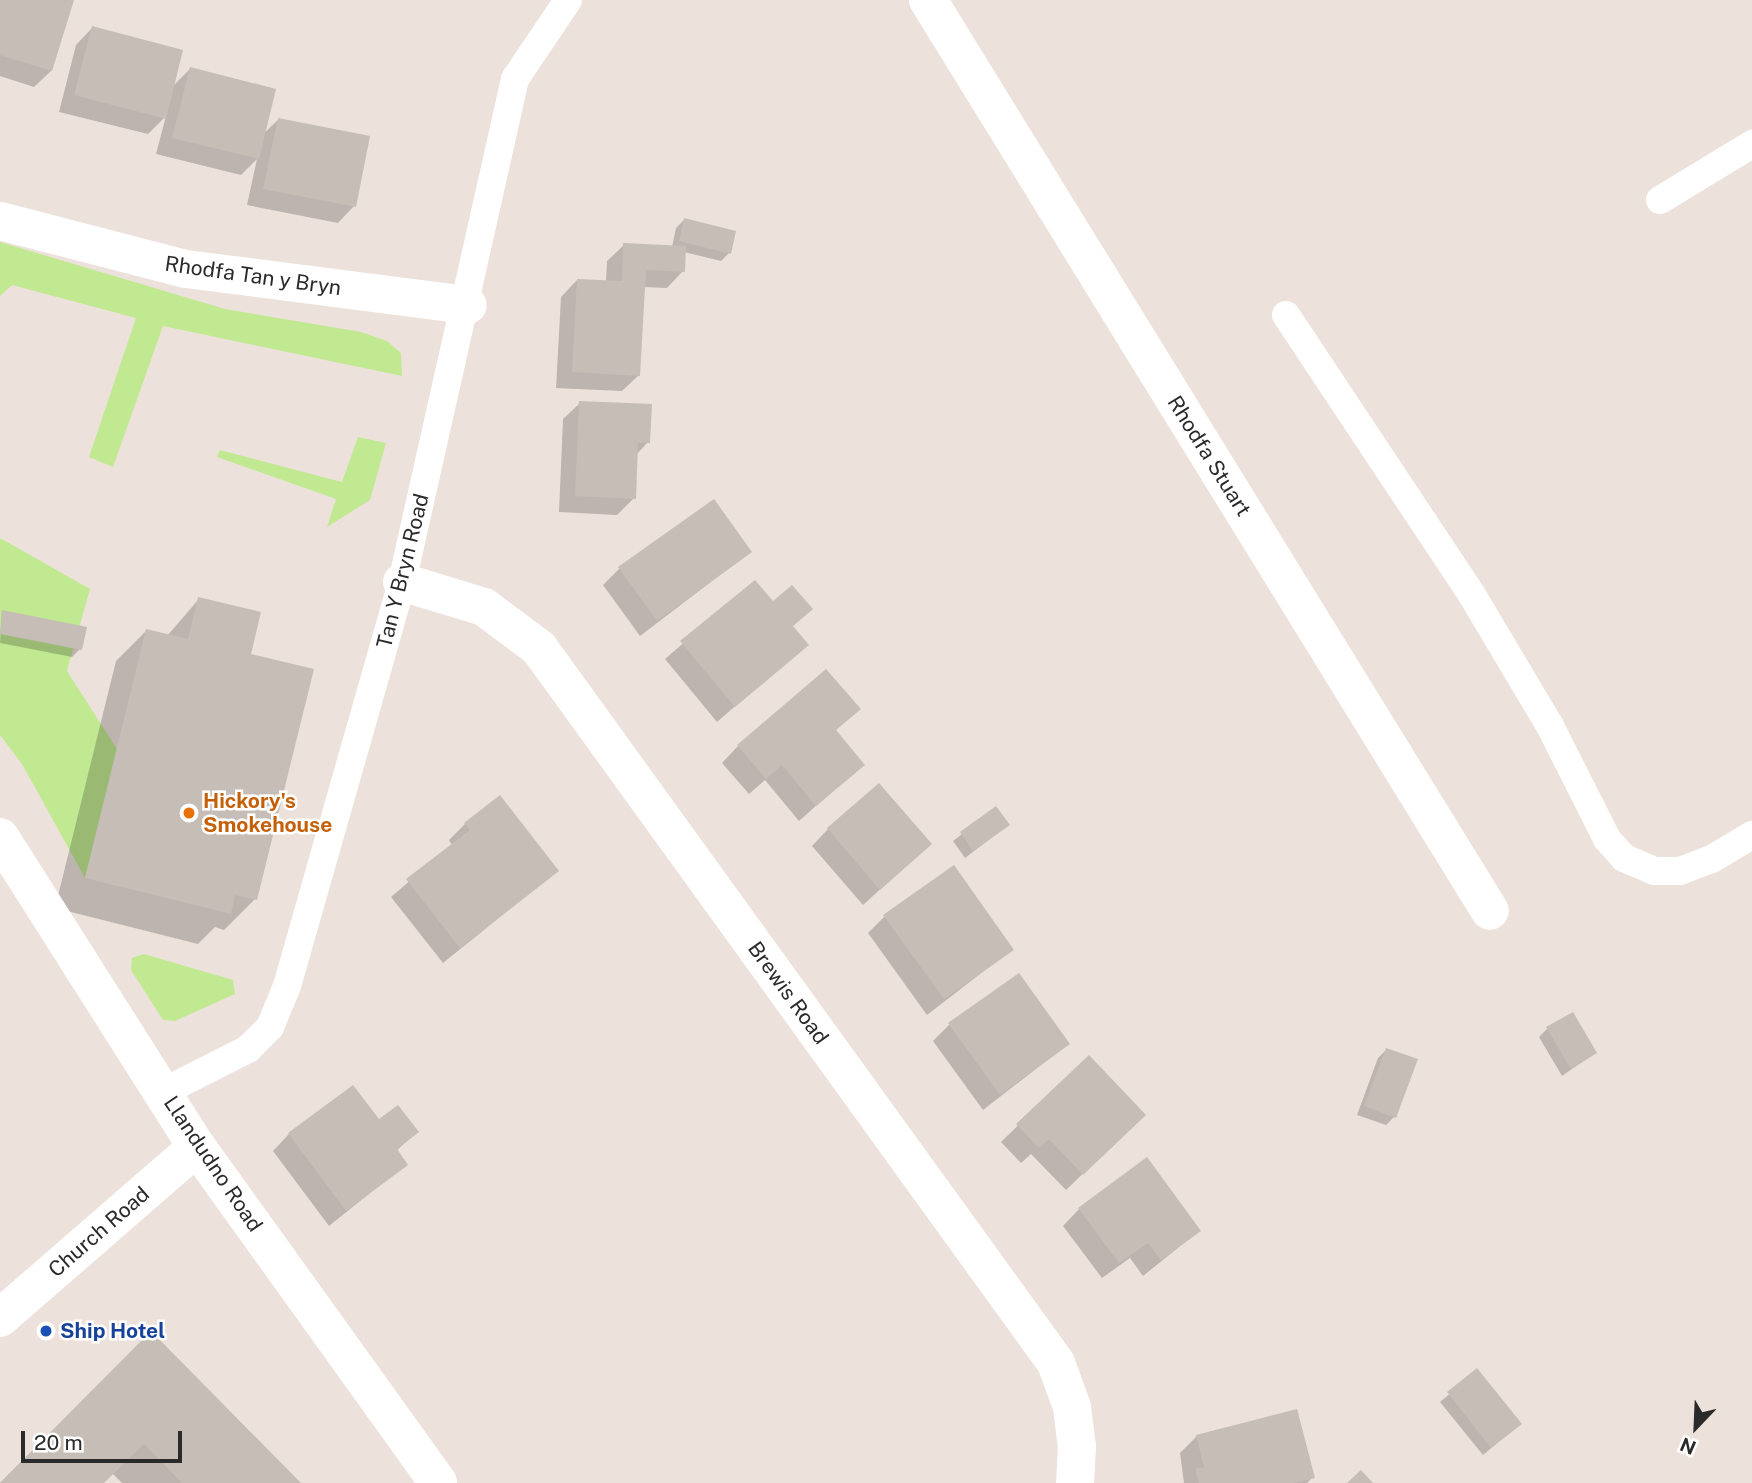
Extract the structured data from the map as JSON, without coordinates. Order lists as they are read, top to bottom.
{
  "streets": {
    "street": [
      "Rhodfa Tan y Bryn",
      "Rhodfa Stuart",
      "Brewis Road",
      "Llandudno Road",
      "Church Road"
    ],
    "lane": ["Tan Y Bryn Road"]
  },
  "crossings": [
    ["Rhodfa Tan y Bryn", "Tan Y Bryn Road"],
    ["Tan Y Bryn Road", "Brewis Road"],
    ["Tan Y Bryn Road", "Llandudno Road"],
    ["Llandudno Road", "Church Road"]
  ],
  "places": ["Hickory's Smokehouse", "Ship Hotel"],
  "scale_bar": "20 m",
  "north": "bottom left"
}
